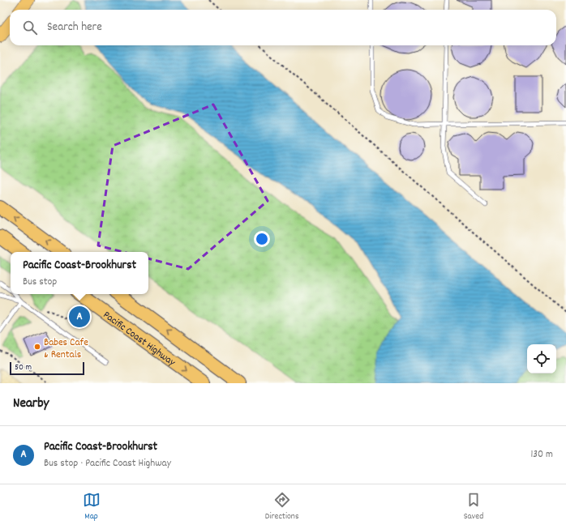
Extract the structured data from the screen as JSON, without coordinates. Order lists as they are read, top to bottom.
{
  "streets": {
    "highway": ["Pacific Coast Highway"]
  },
  "places": ["Babes Cafe & Rentals"],
  "scale_bar": "50 m",
  "page": {
    "search": "Search here",
    "popup": ["Pacific Coast-Brookhurst", "Bus stop"],
    "pins": "A",
    "scale": "50 m",
    "heading": "Nearby",
    "list": [
      {
        "mark": "A",
        "name": "Pacific Coast-Brookhurst",
        "note": "Bus stop · Pacific Coast Highway",
        "value": "130 m"
      }
    ],
    "nav": ["Map", "Directions", "Saved"]
  }
}
